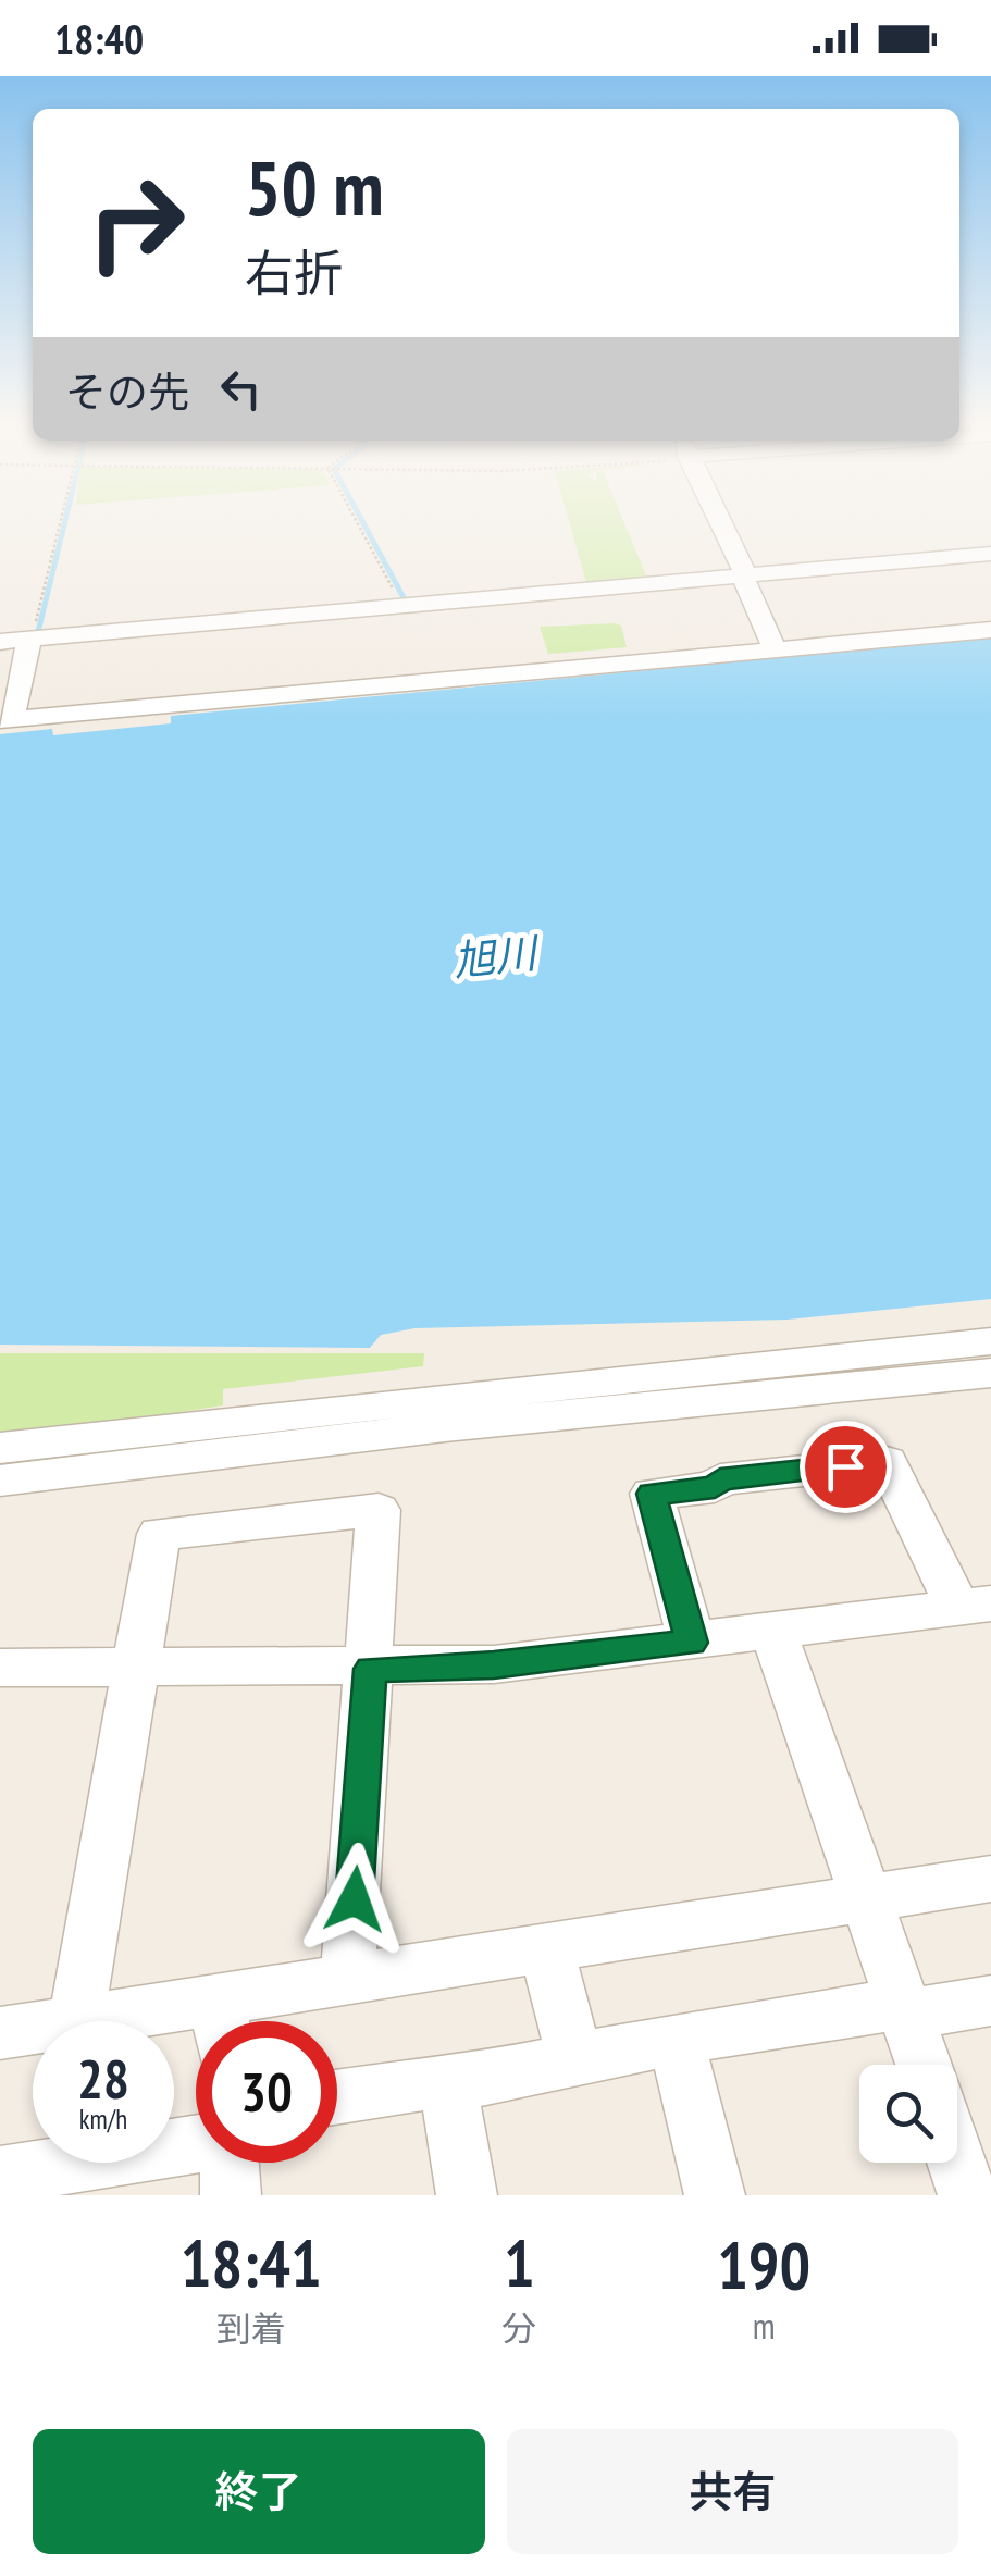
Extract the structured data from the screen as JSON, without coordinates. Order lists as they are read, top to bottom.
{
  "water": ["旭川"],
  "page": {
    "status": "18:40",
    "turn": ["50 m", "右折"],
    "then": "その先",
    "speed": "28 km/h",
    "limit": "30",
    "eta": [
      "18:41",
      "到着",
      "1",
      "分",
      "190",
      "m"
    ],
    "buttons": ["終了", "共有"]
  }
}
